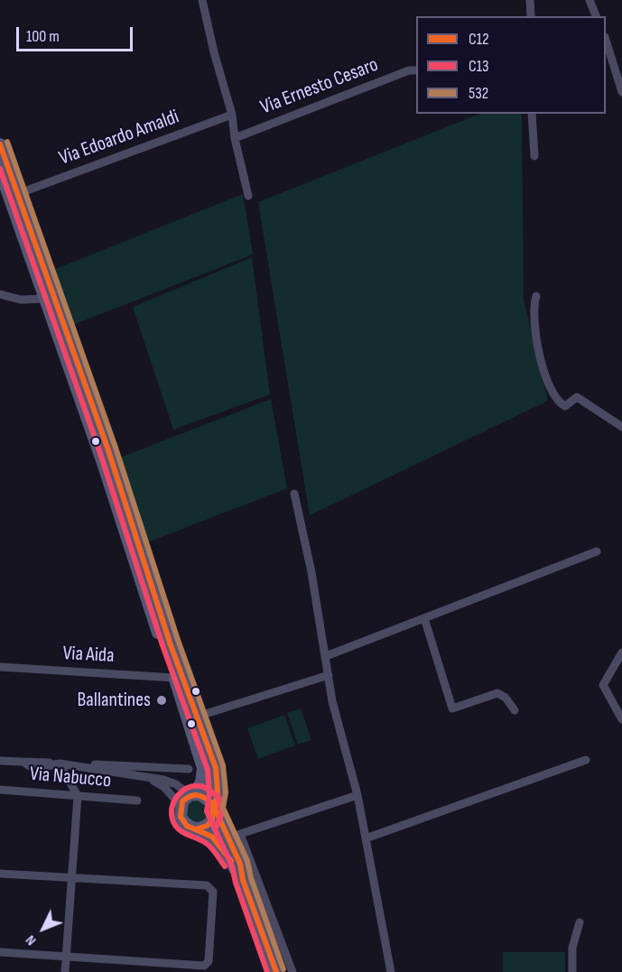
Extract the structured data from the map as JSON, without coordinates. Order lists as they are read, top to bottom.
{
  "streets": {
    "street": [
      "Via Ernesto Cesaro",
      "Via Edoardo Amaldi",
      "Via Aida",
      "Via Nabucco"
    ]
  },
  "places": ["Ballantines"],
  "lines": ["transit line 532", "transit line C12", "transit line C13"],
  "legend": ["C12", "C13", "532"],
  "scale_bar": "100 m",
  "north": "bottom left"
}
